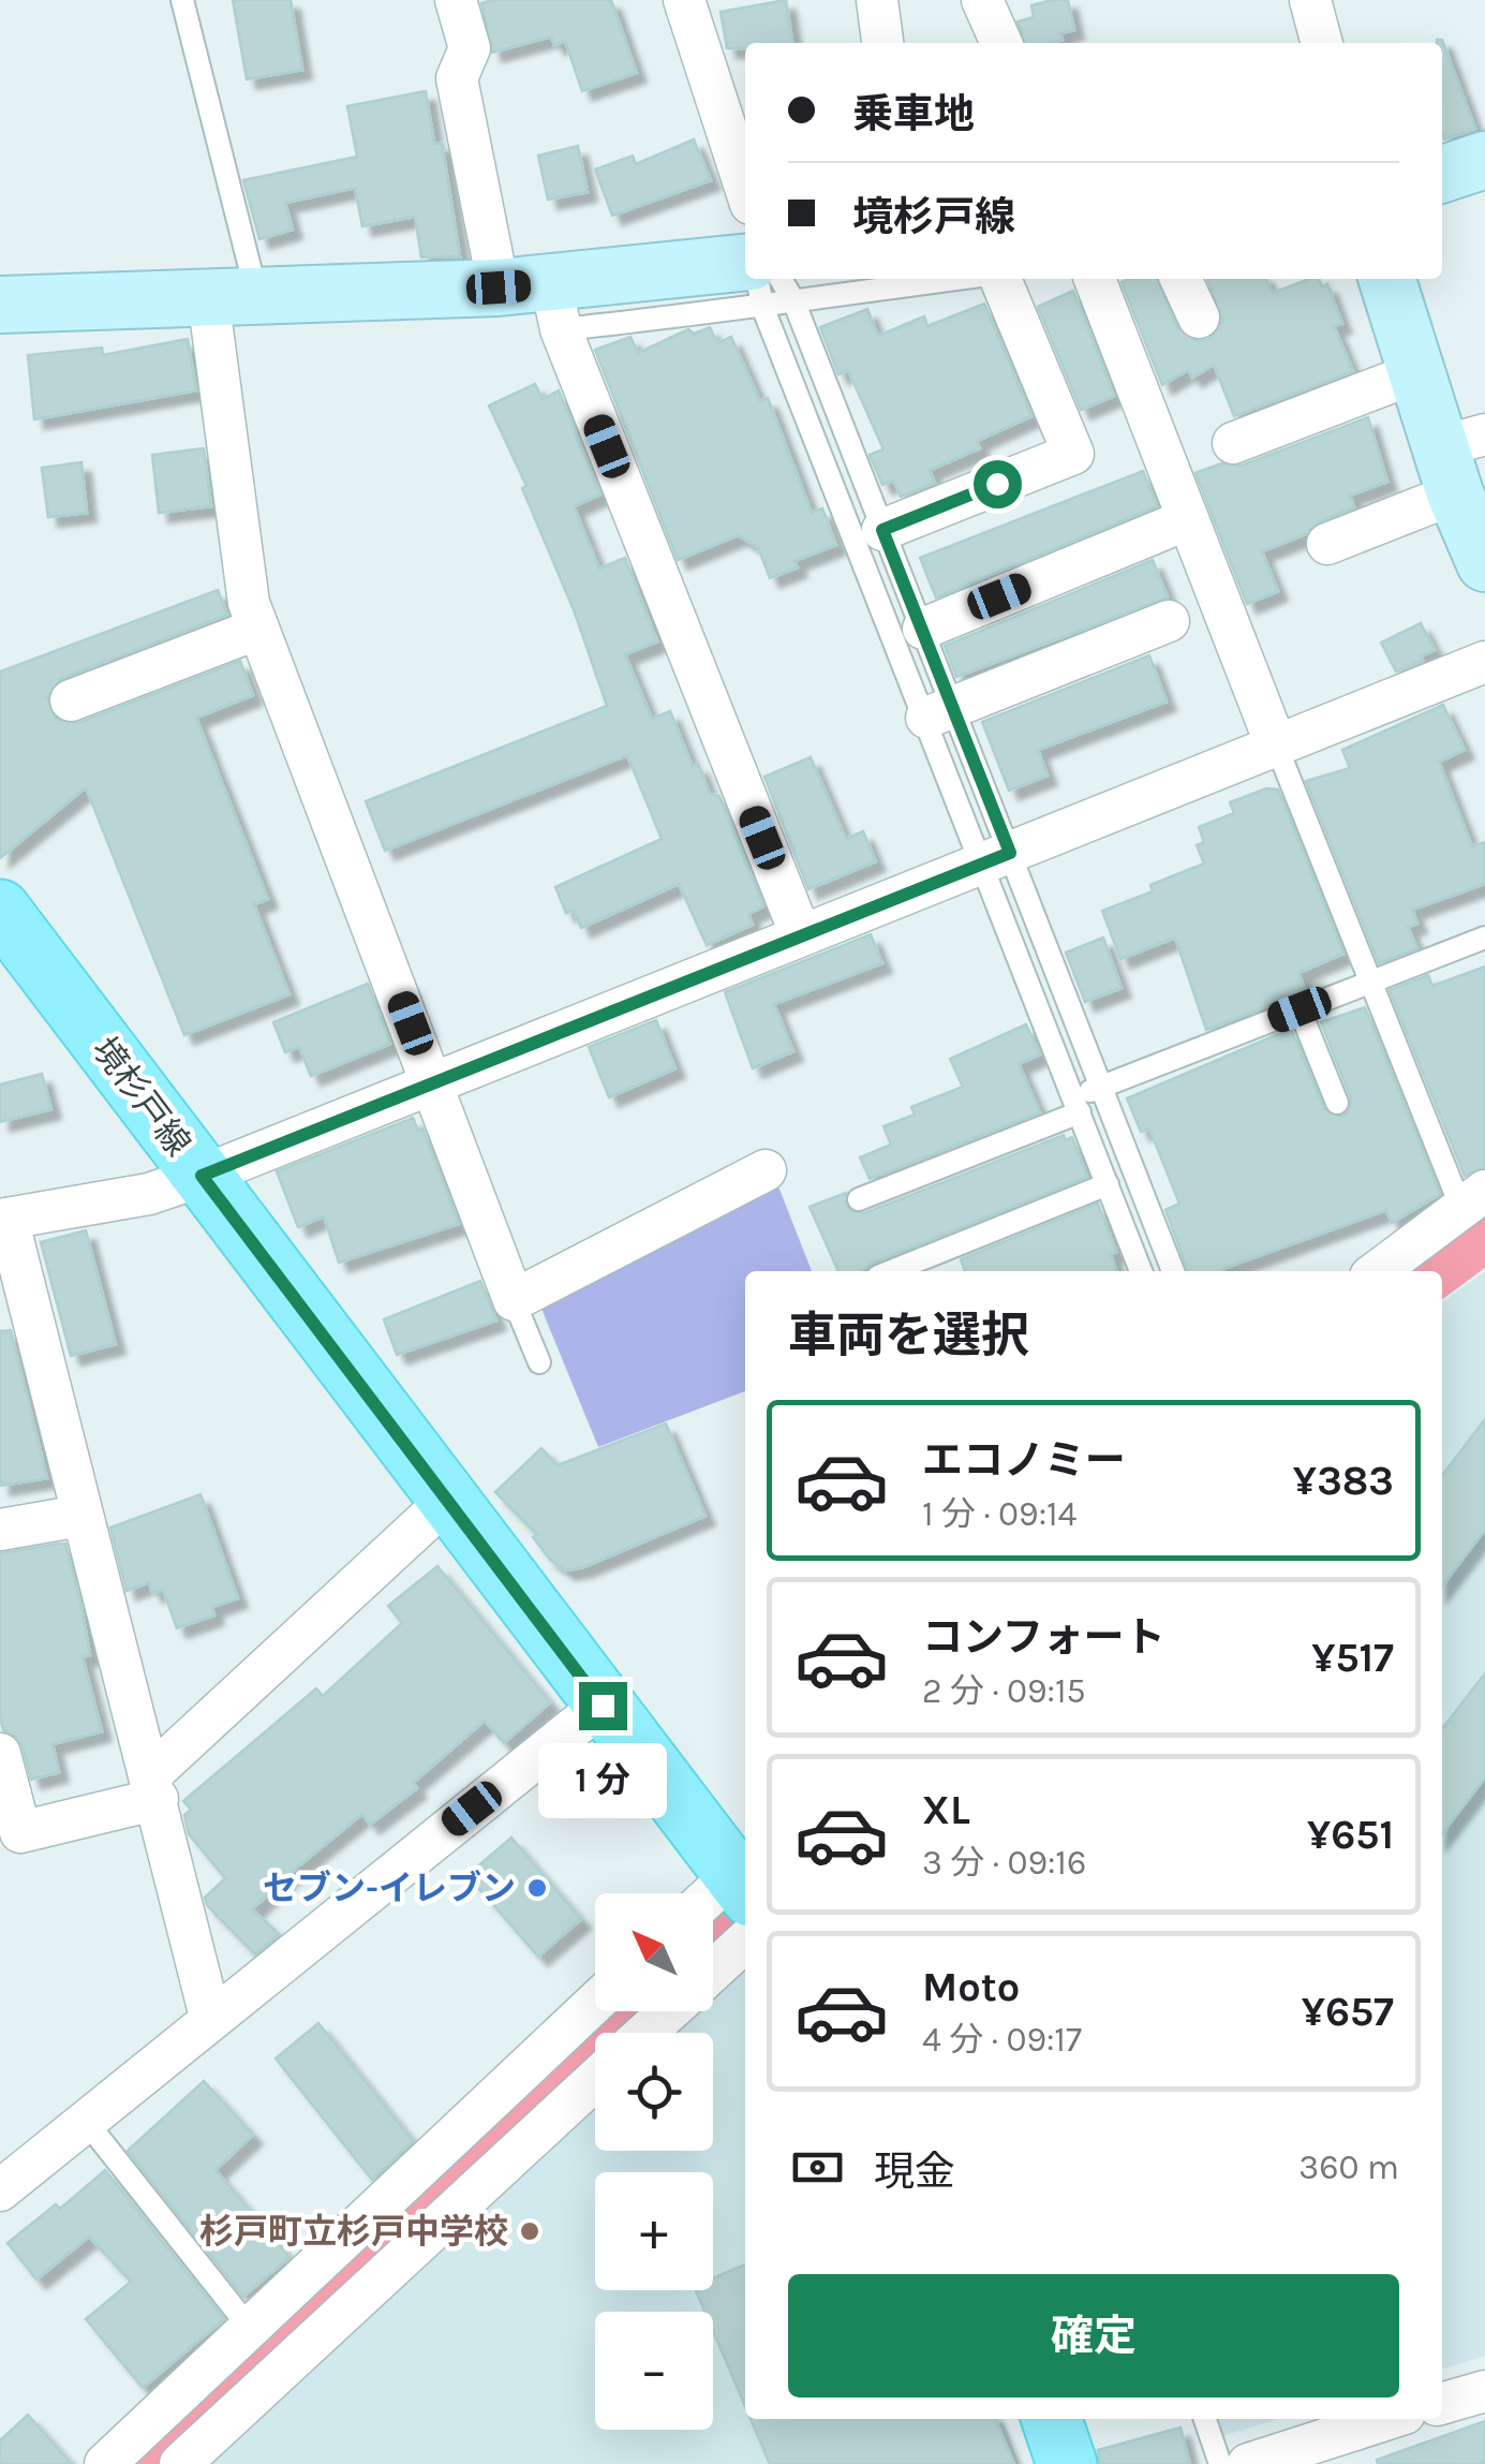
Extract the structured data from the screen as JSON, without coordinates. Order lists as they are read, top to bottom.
{
  "streets": {
    "main road": ["境杉戸線"]
  },
  "places": ["セブン-イレブン", "杉戸町立杉戸中学校"],
  "north": "top left",
  "page": {
    "banner": ["乗車地", "境杉戸線"],
    "heading": "車両を選択",
    "list": [
      {
        "name": "エコノミー",
        "note": "1 分 · 09:14",
        "value": "¥383"
      },
      {
        "name": "コンフォート",
        "note": "2 分 · 09:15",
        "value": "¥517"
      },
      {
        "name": "XL",
        "note": "3 分 · 09:16",
        "value": "¥651"
      },
      {
        "name": "Moto",
        "note": "4 分 · 09:17",
        "value": "¥657"
      }
    ],
    "bubble": "1 分",
    "map_buttons": ["+", "−"],
    "pay": ["現金", "360 m"],
    "buttons": "確定"
  }
}
